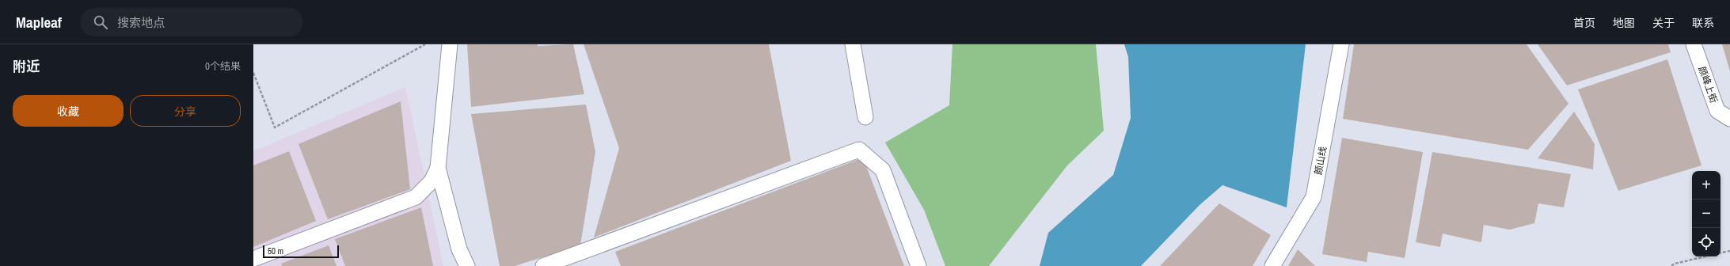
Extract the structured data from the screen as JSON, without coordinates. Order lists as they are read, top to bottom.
{
  "streets": {
    "street": ["颜峰上街", "颜山线"]
  },
  "scale_bar": "50 m",
  "page": {
    "header": "Mapleaf",
    "search": "搜索地点",
    "nav": [
      "首页",
      "地图",
      "关于",
      "联系"
    ],
    "heading": ["附近", "0个结果"],
    "buttons": ["收藏", "分享"],
    "map_buttons": ["+", "−"],
    "scale": "50 m"
  }
}
